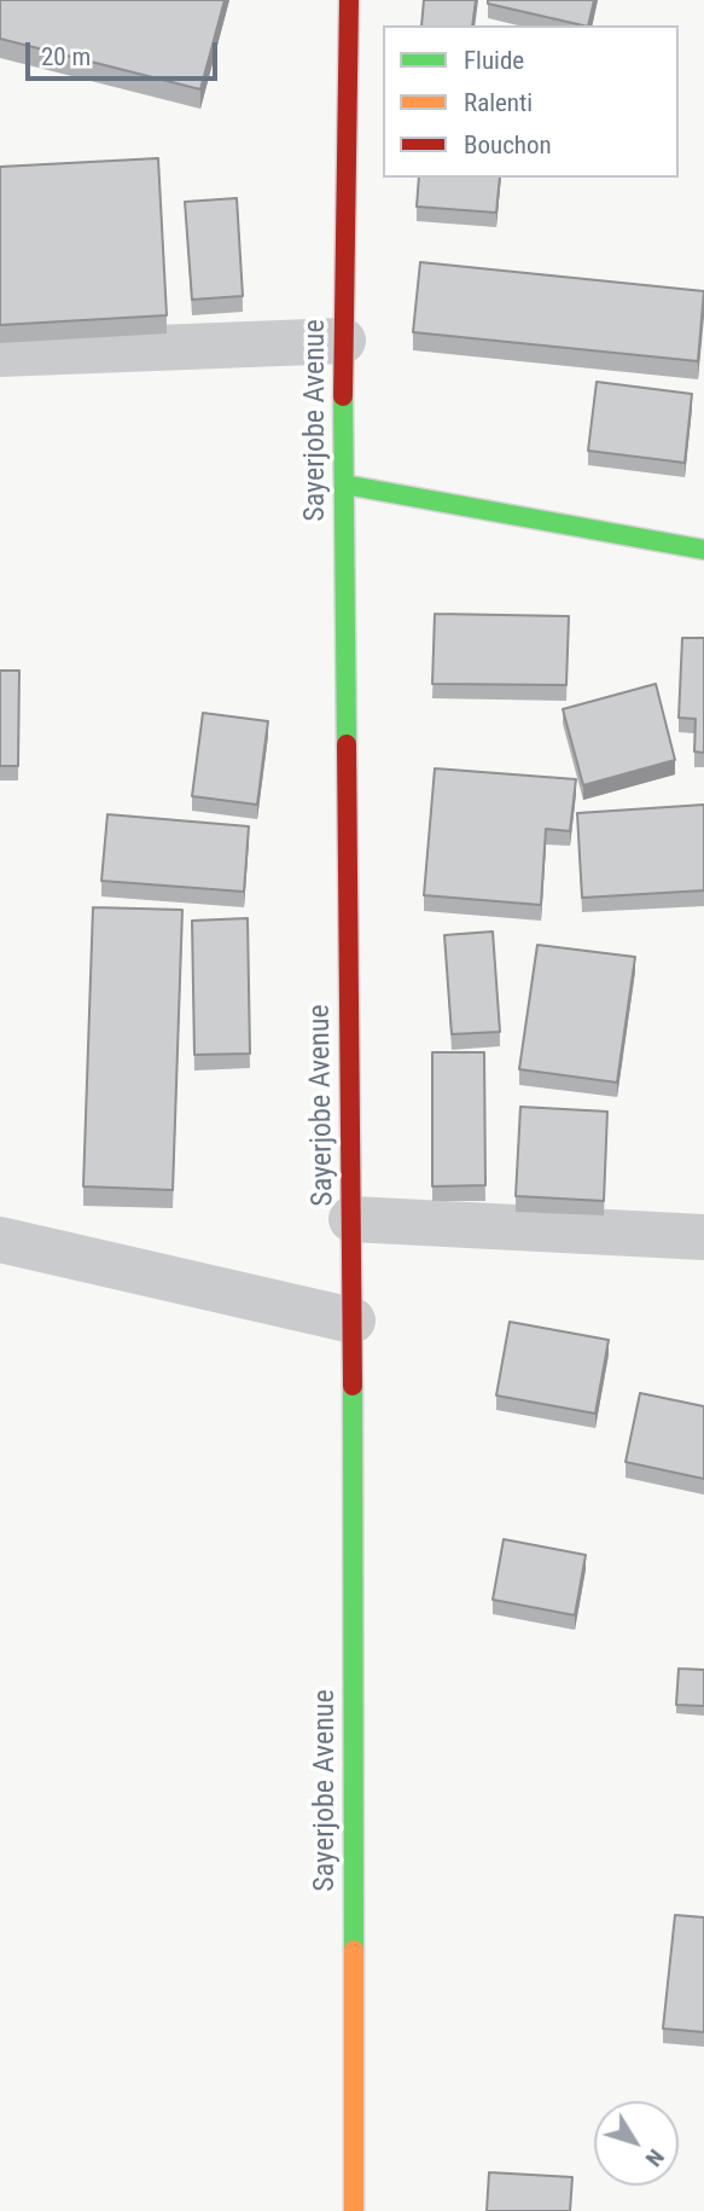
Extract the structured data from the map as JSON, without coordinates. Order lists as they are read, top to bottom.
{
  "streets": {
    "main road": ["Sayerjobe Avenue"]
  },
  "legend": ["Fluide", "Ralenti", "Bouchon"],
  "scale_bar": "20 m",
  "north": "bottom right"
}
